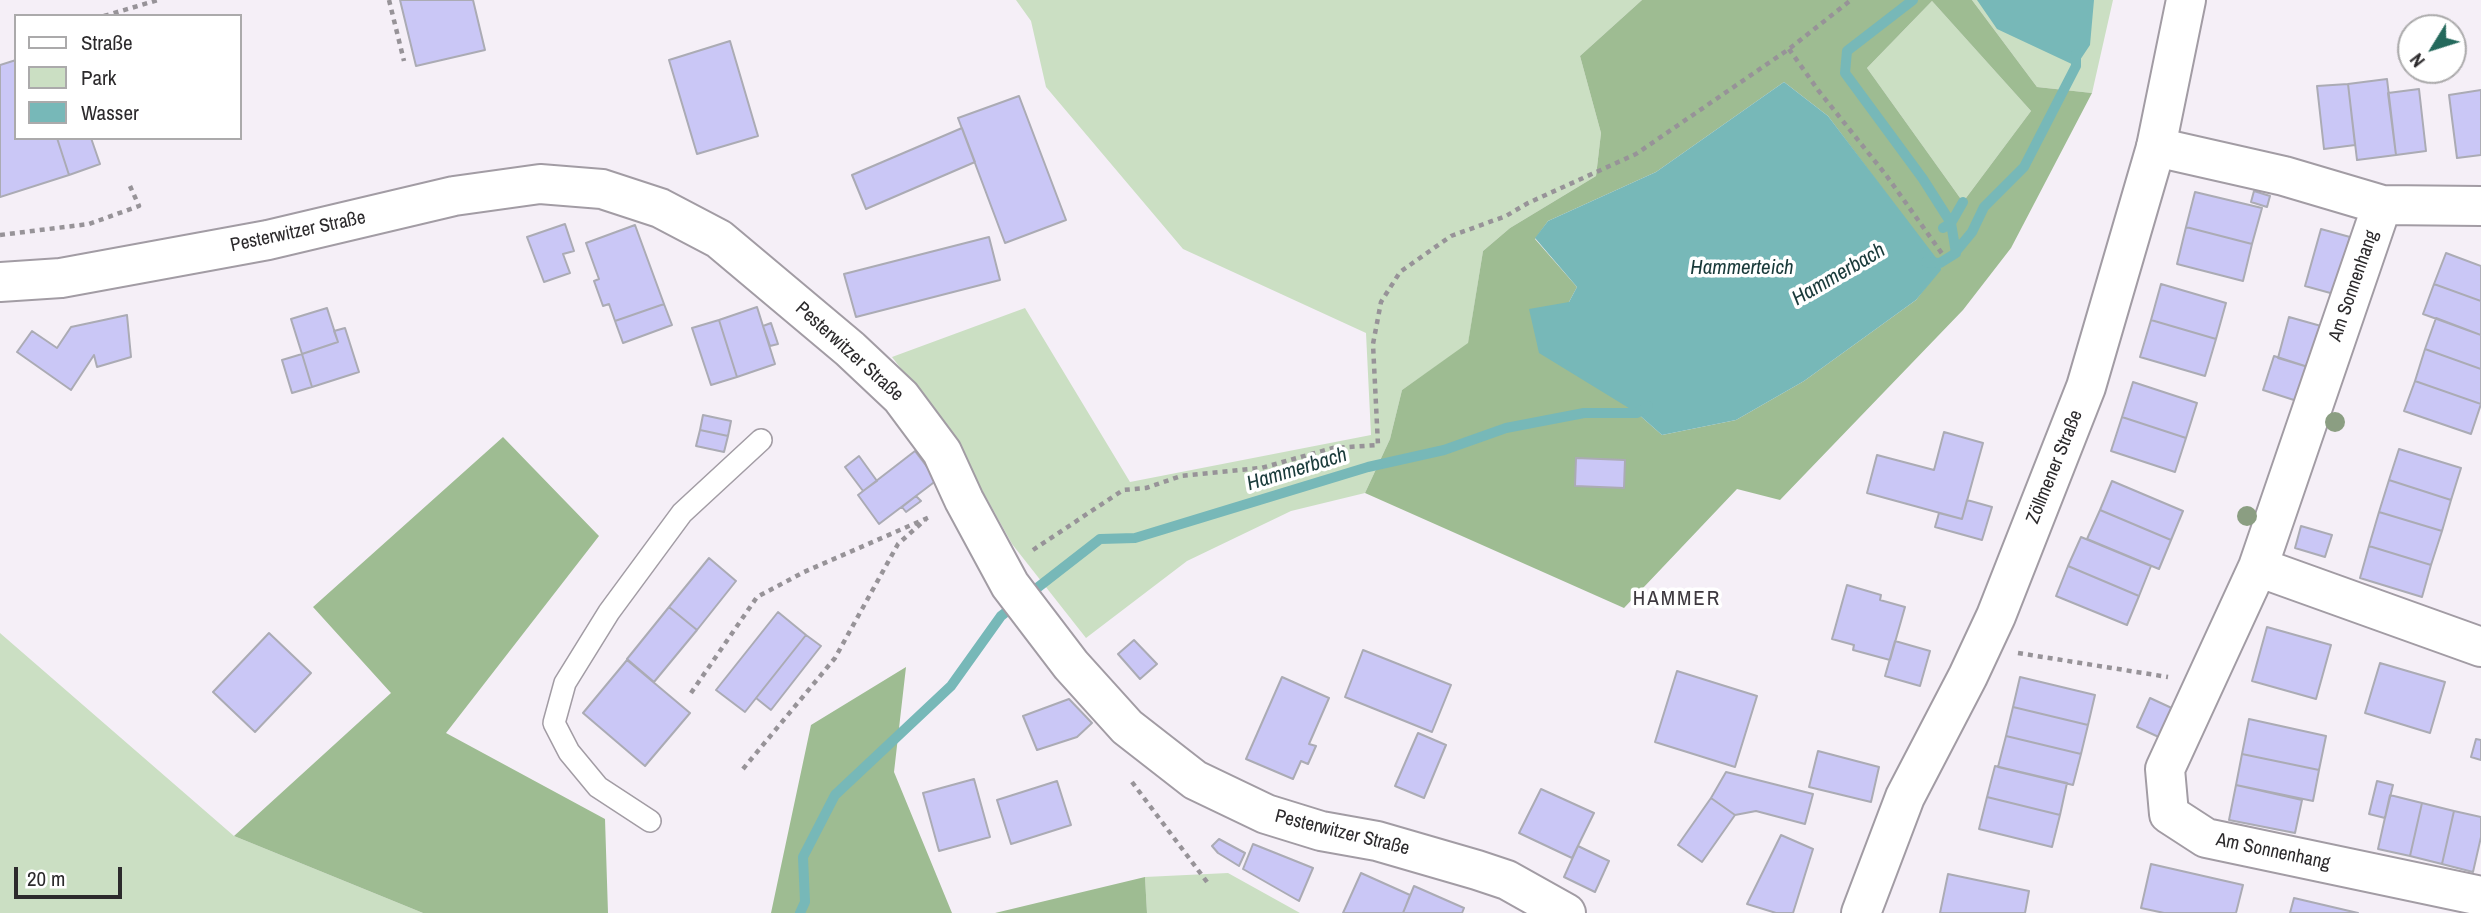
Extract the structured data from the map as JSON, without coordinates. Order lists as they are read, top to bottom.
{
  "streets": {
    "street": ["Pesterwitzer Straße", "Am Sonnenhang", "Zöllmener Straße"]
  },
  "crossings": [
    ["Am Sonnenhang", "Zöllmener Straße"]
  ],
  "districts": ["HAMMER"],
  "water": ["Hammerteich", "Hammerbach"],
  "legend": ["Straße", "Park", "Wasser"],
  "scale_bar": "20 m",
  "north": "bottom left"
}
